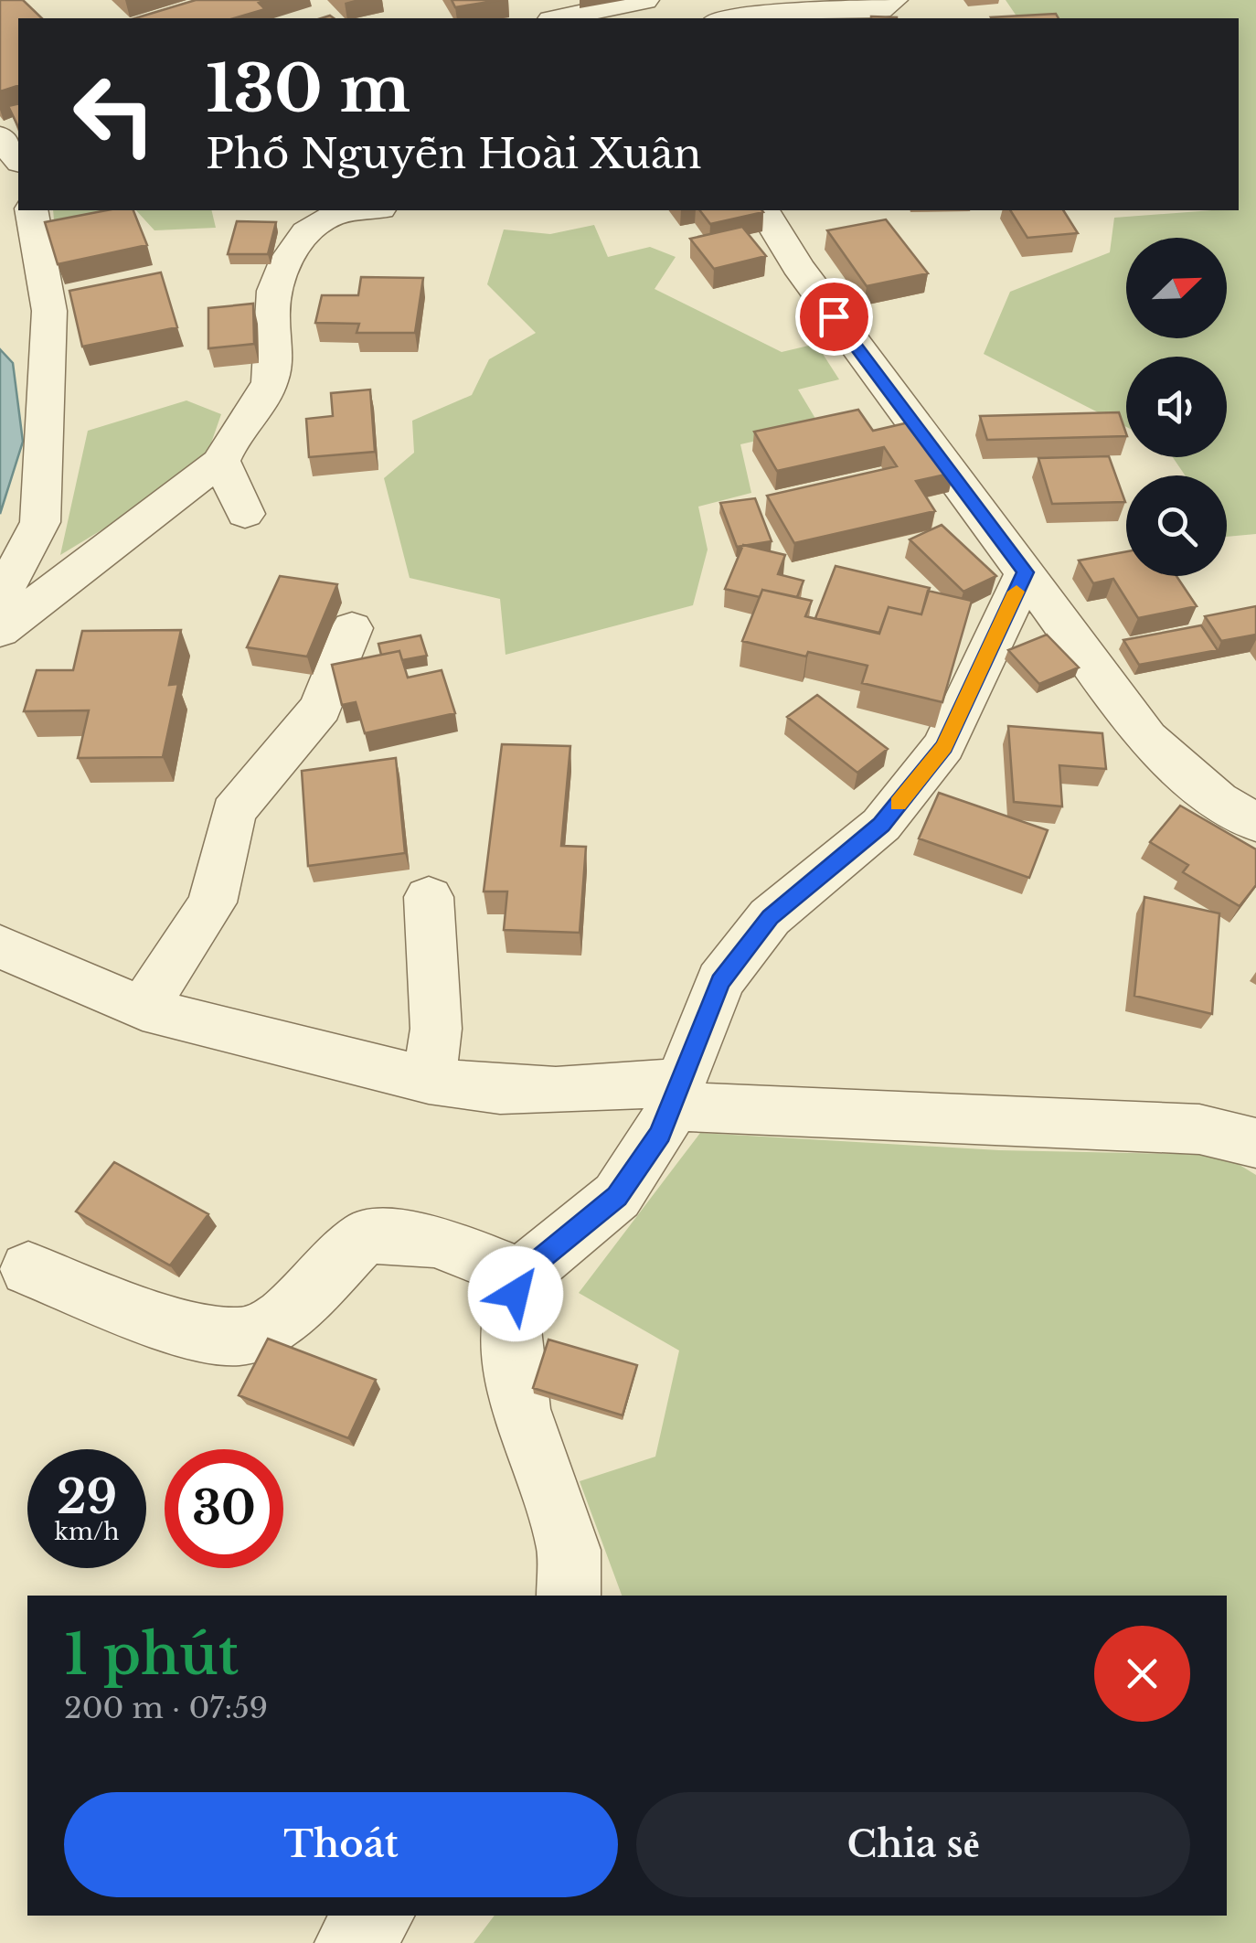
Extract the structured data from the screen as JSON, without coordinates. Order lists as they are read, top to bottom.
{
  "north": "top right",
  "page": {
    "turn": ["130 m", "Phố Nguyễn Hoài Xuân"],
    "speed": "29 km/h",
    "limit": "30",
    "heading": ["1 phút", "200 m · 07:59"],
    "buttons": ["Thoát", "Chia sẻ"]
  }
}
